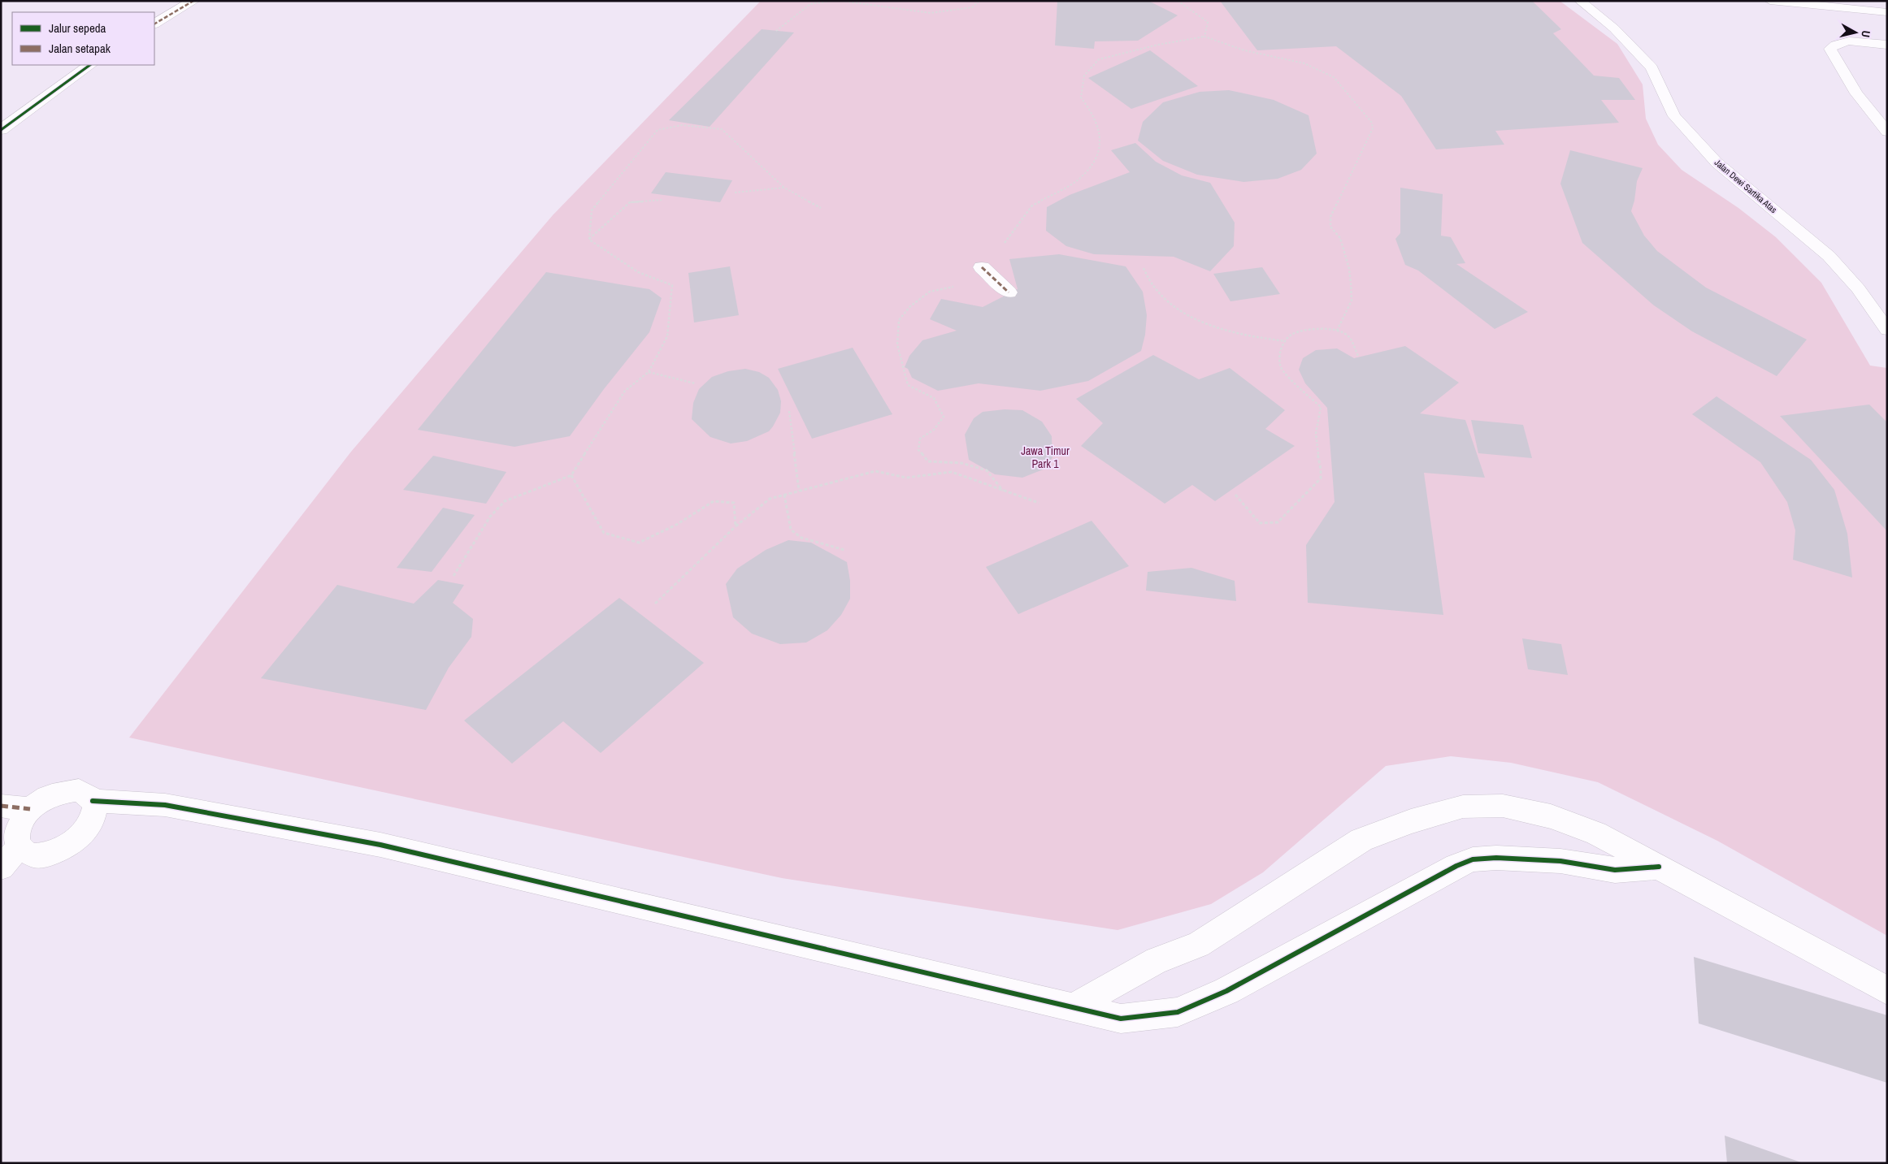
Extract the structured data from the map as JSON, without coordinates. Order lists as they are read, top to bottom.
{
  "streets": {
    "lane": ["Jalan Dewi Sartika Atas"]
  },
  "parks": ["Jawa Timur Park 1"],
  "legend": ["Jalur sepeda", "Jalan setapak"],
  "north": "right"
}
